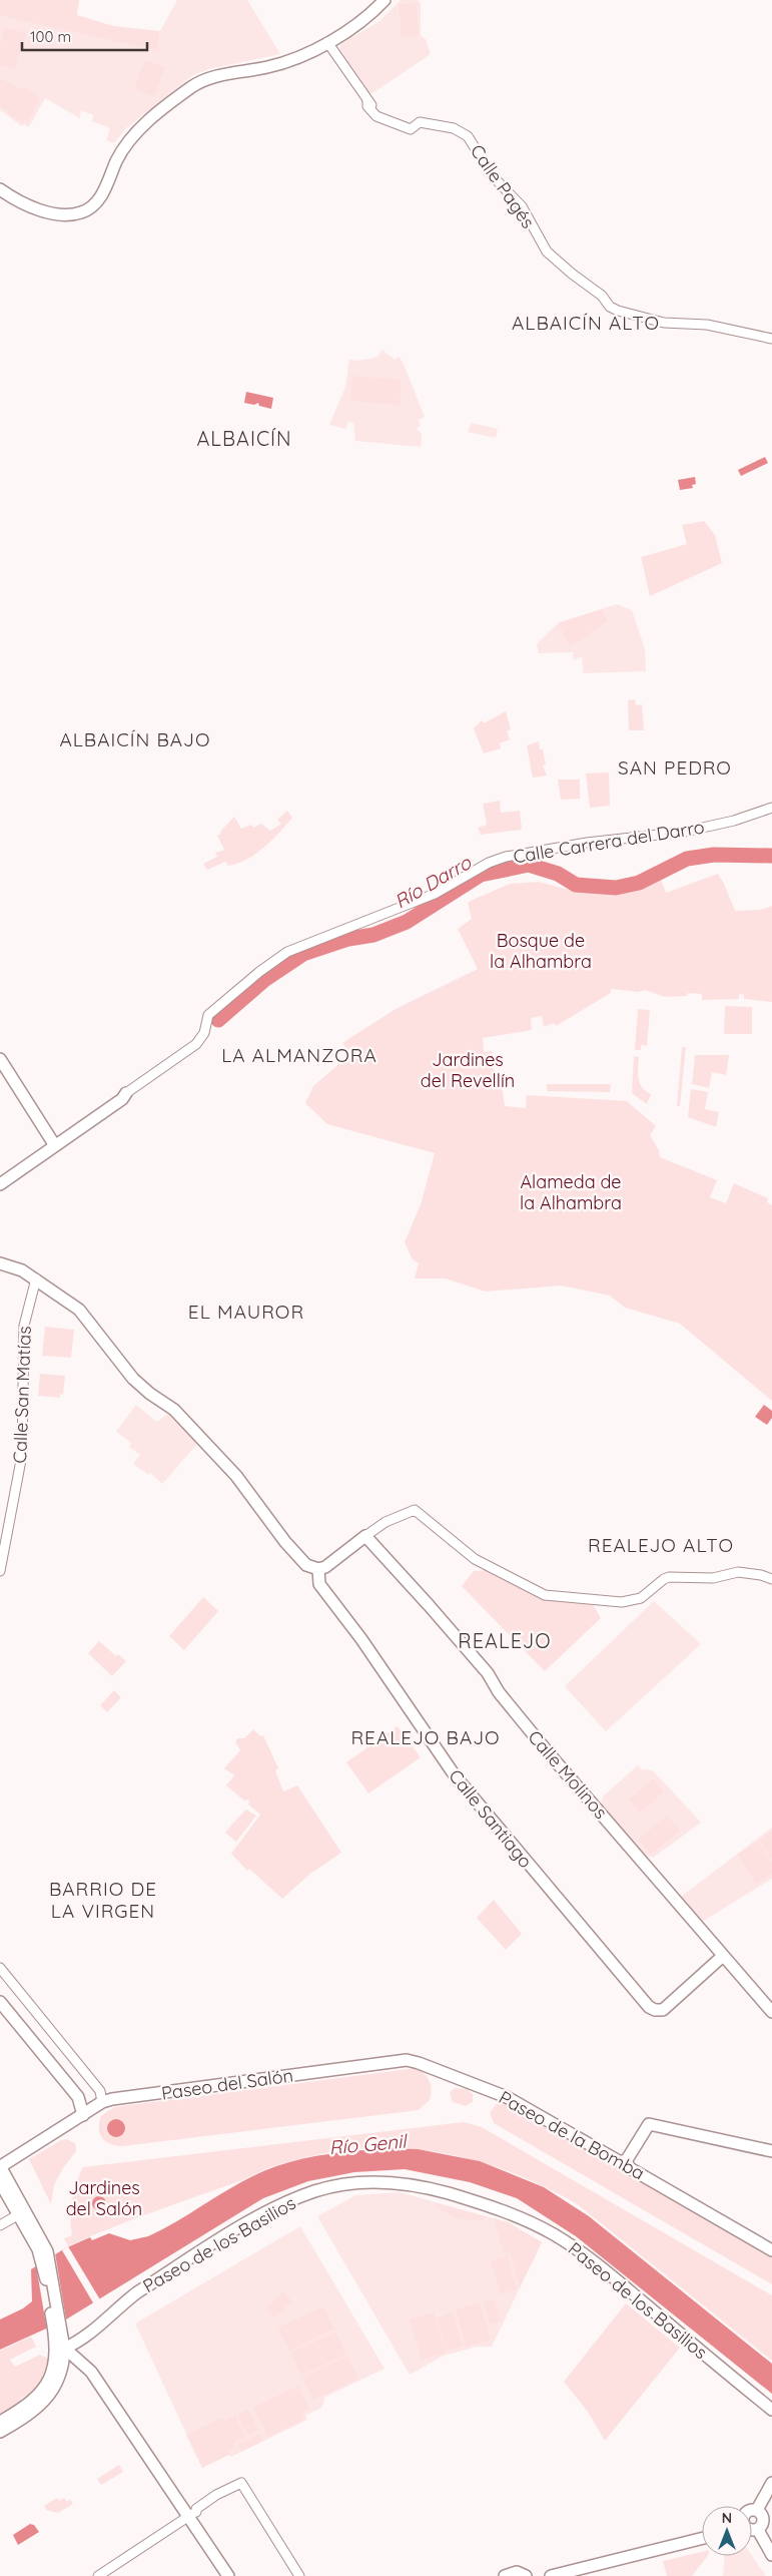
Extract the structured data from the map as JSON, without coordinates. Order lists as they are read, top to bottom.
{
  "streets": {
    "main road": [
      "Calle Molinos",
      "Calle Santiago",
      "Paseo del Salón",
      "Paseo de la Bomba",
      "Paseo de los Basilios"
    ],
    "street": ["Calle Pagés", "Calle Carrera del Darro", "Calle San Matías"]
  },
  "crossings": [
    ["Calle Molinos", "Calle Santiago"],
    ["Paseo del Salón", "Paseo de la Bomba"]
  ],
  "districts": [
    "ALBAICÍN ALTO",
    "ALBAICÍN",
    "ALBAICÍN BAJO",
    "SAN PEDRO",
    "LA ALMANZORA",
    "EL MAUROR",
    "REALEJO ALTO",
    "REALEJO",
    "REALEJO BAJO",
    "BARRIO DE LA VIRGEN"
  ],
  "water": ["Río Darro", "Río Genil"],
  "parks": [
    "Bosque de la Alhambra",
    "Jardines del Revellín",
    "Alameda de la Alhambra",
    "Jardines del Salón"
  ],
  "scale_bar": "100 m",
  "north": "top"
}
